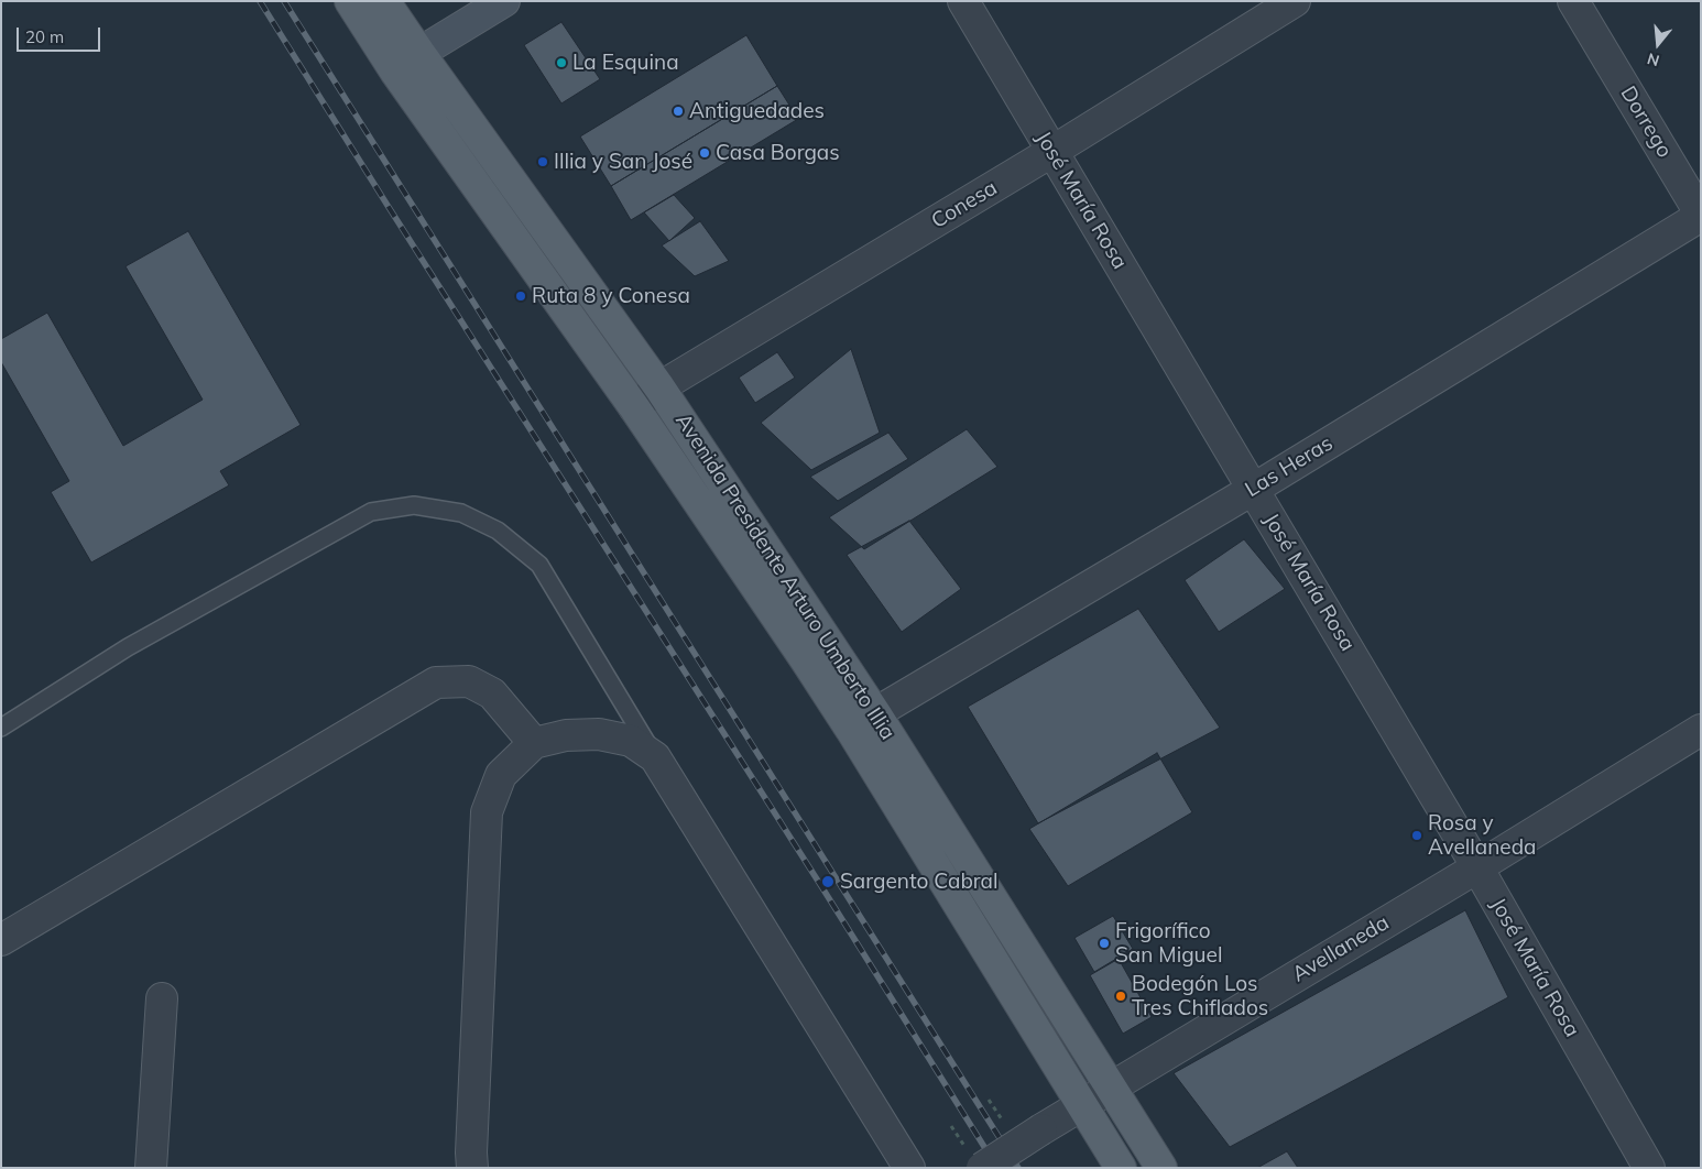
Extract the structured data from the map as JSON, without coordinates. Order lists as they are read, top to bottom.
{
  "streets": {
    "main road": ["Avenida Presidente Arturo Umberto Illia"],
    "street": [
      "Dorrego",
      "José María Rosa",
      "Conesa",
      "Las Heras",
      "Avellaneda"
    ]
  },
  "crossings": [
    ["Dorrego", "Las Heras"],
    ["José María Rosa", "Conesa"],
    ["José María Rosa", "Las Heras"],
    ["José María Rosa", "Avellaneda"],
    ["Conesa", "Avenida Presidente Arturo Umberto Illia"],
    ["Las Heras", "Avenida Presidente Arturo Umberto Illia"],
    ["Avenida Presidente Arturo Umberto Illia", "Avellaneda"]
  ],
  "places": [
    "La Esquina",
    "Antiguedades",
    "Casa Borgas",
    "Illia y San José",
    "Ruta 8 y Conesa",
    "Rosa y Avellaneda",
    "Sargento Cabral",
    "Frigorífico San Miguel",
    "Bodegón Los Tres Chiflados"
  ],
  "scale_bar": "20 m",
  "north": "bottom"
}
